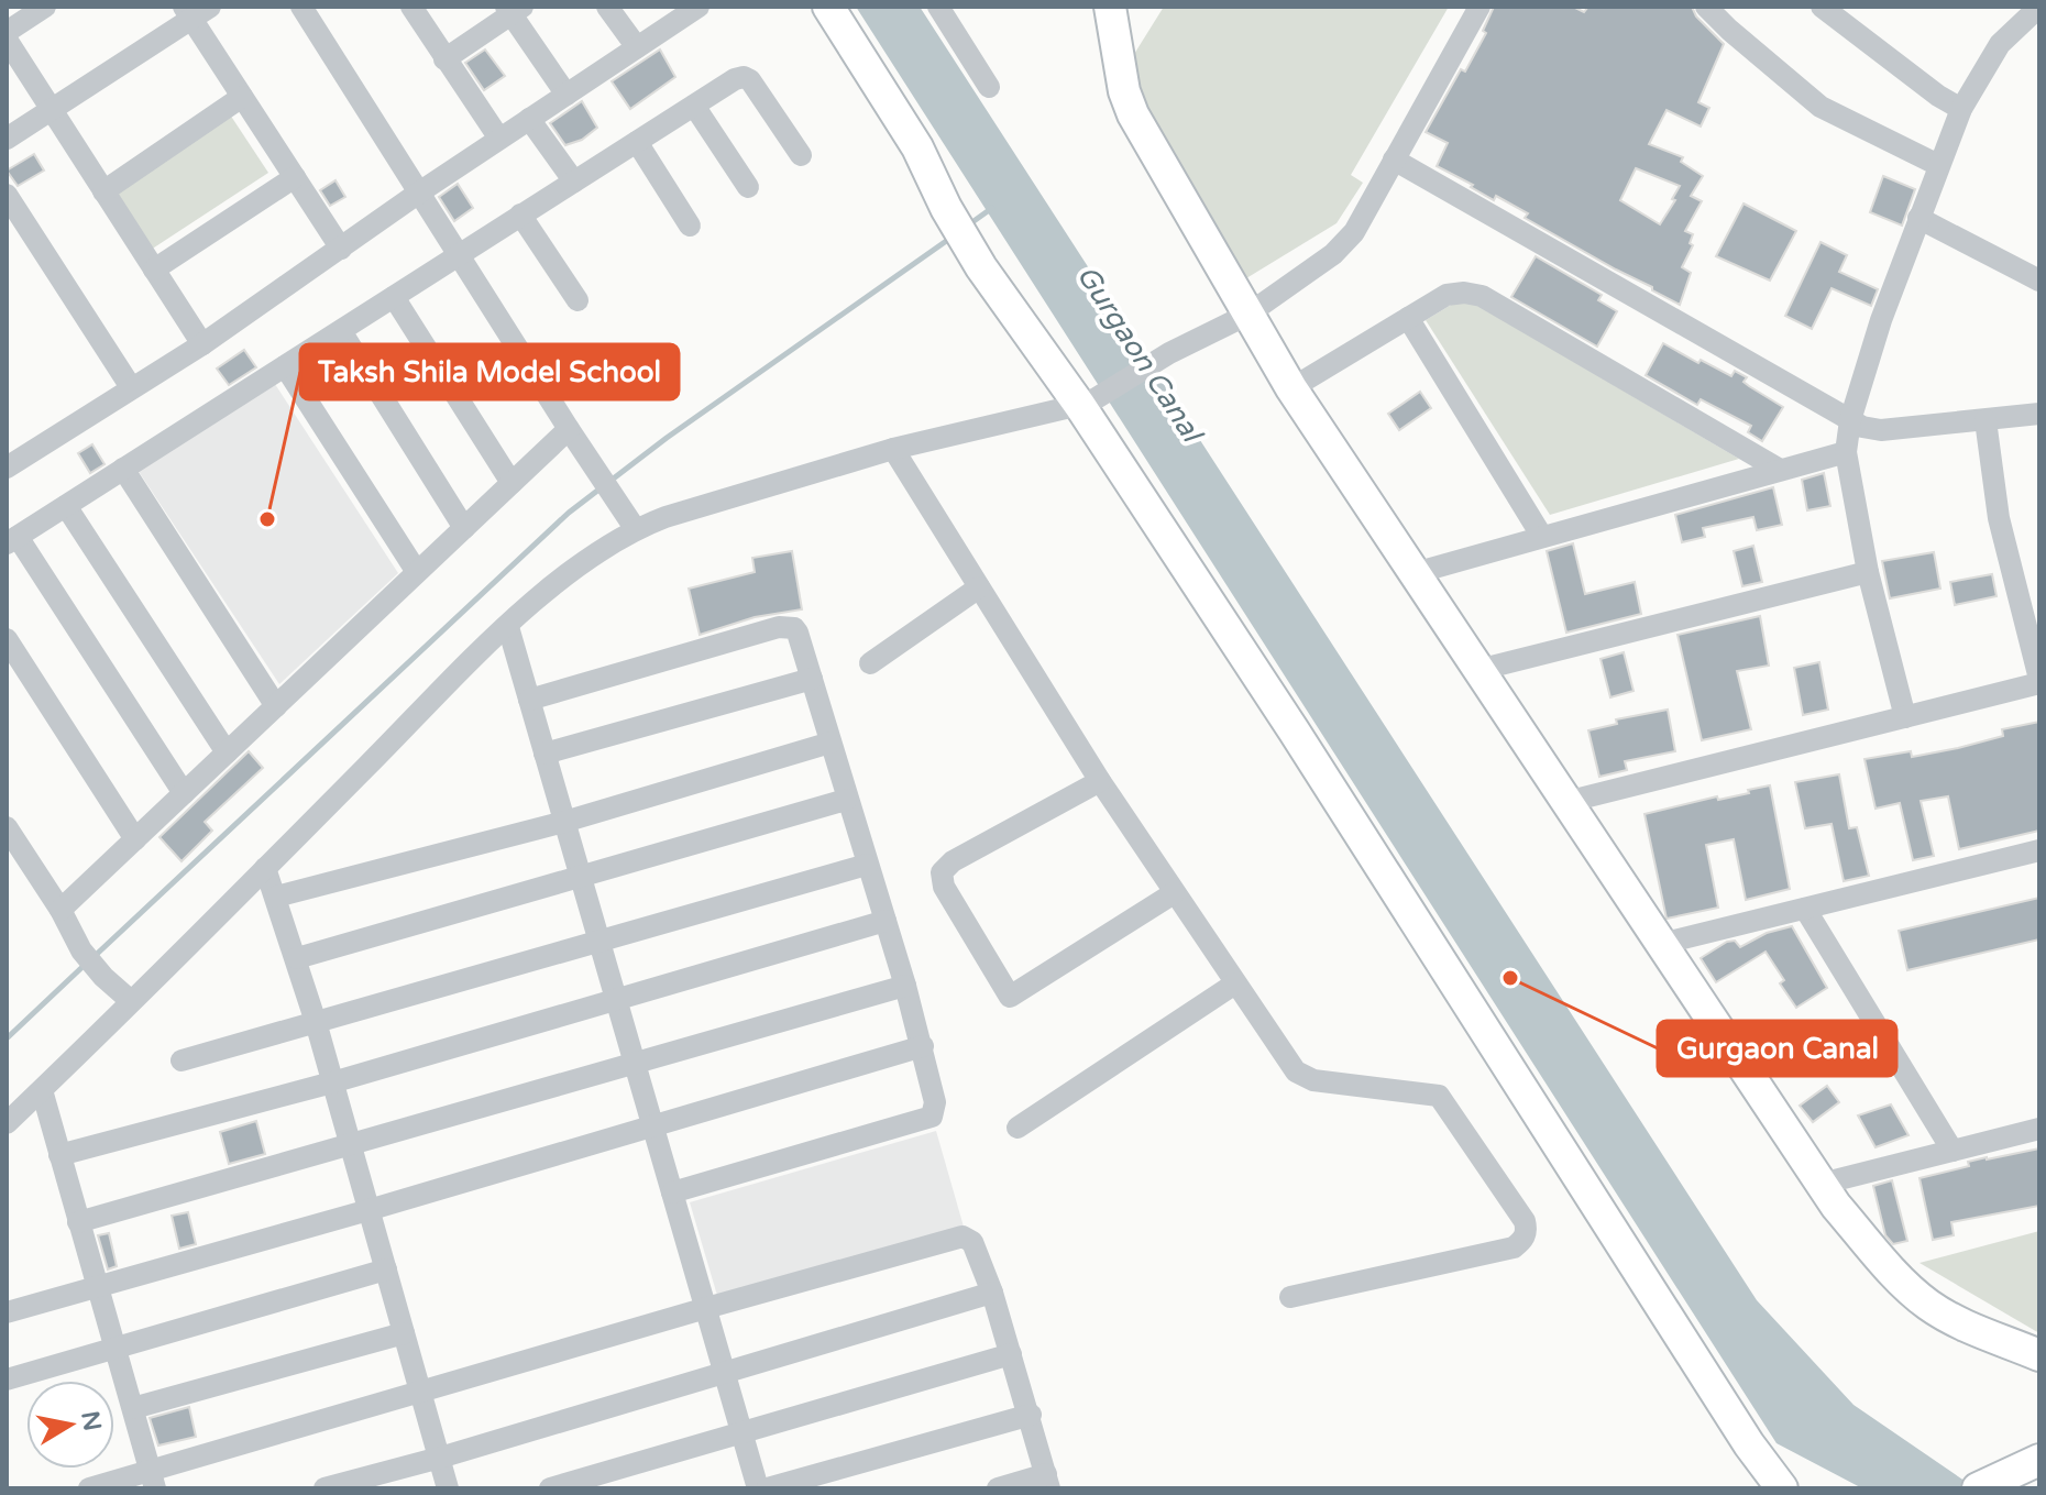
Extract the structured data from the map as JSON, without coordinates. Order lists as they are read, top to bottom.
{
  "water": ["Gurgaon Canal"],
  "places": ["Taksh Shila Model School", "Gurgaon Canal"],
  "north": "right"
}
